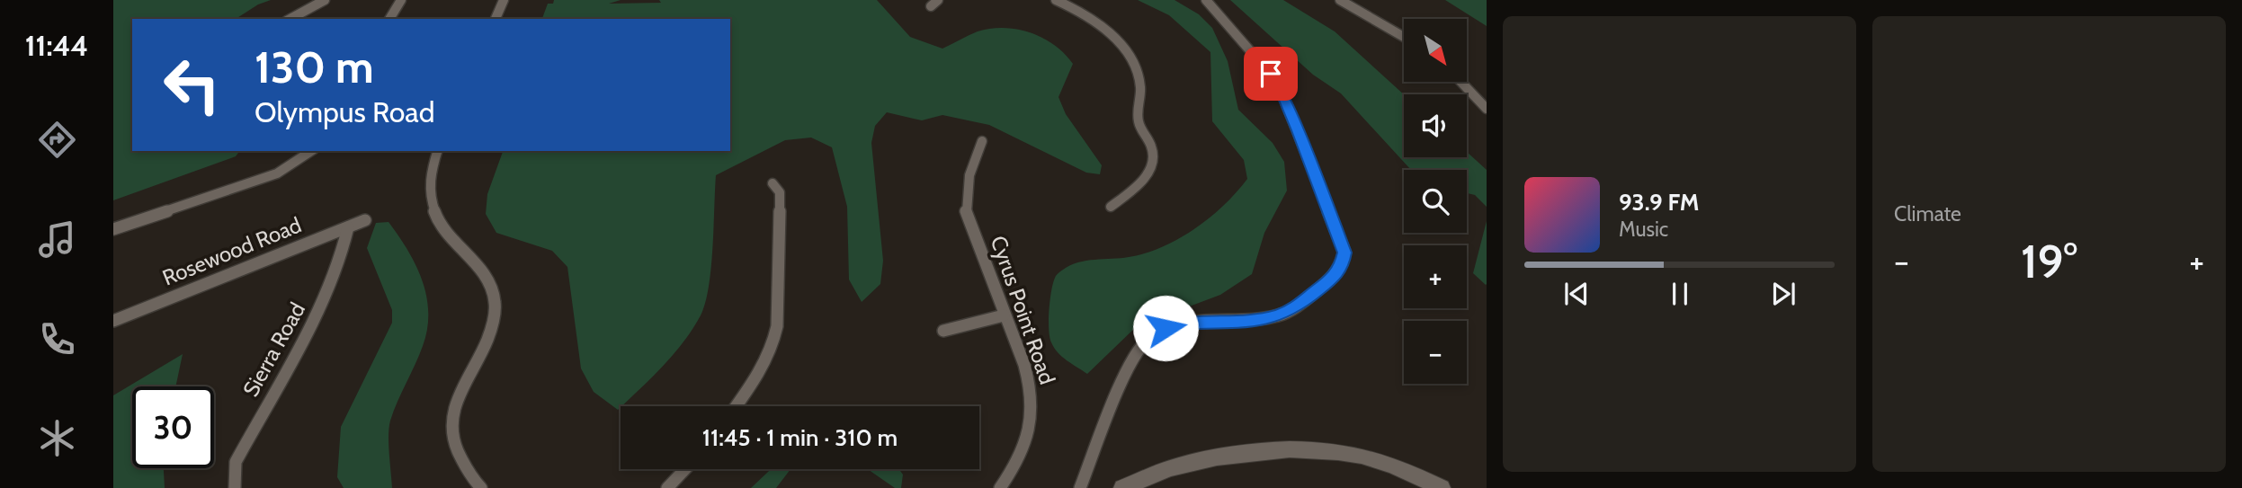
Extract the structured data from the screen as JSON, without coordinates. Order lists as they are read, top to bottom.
{
  "streets": {
    "street": ["Rosewood Road", "Cyrus Point Road", "Sierra Road"]
  },
  "crossings": [
    ["Rosewood Road", "Sierra Road"]
  ],
  "north": "bottom right",
  "page": {
    "tabs": "11:44",
    "tile": "Climate",
    "map_buttons": ["+", "−"],
    "turn": ["130 m", "Olympus Road"],
    "song": ["93.9 FM", "Music"],
    "heat": ["−", "19°", "+"],
    "limit": "30",
    "trip": "11:45 · 1 min · 310 m"
  }
}
